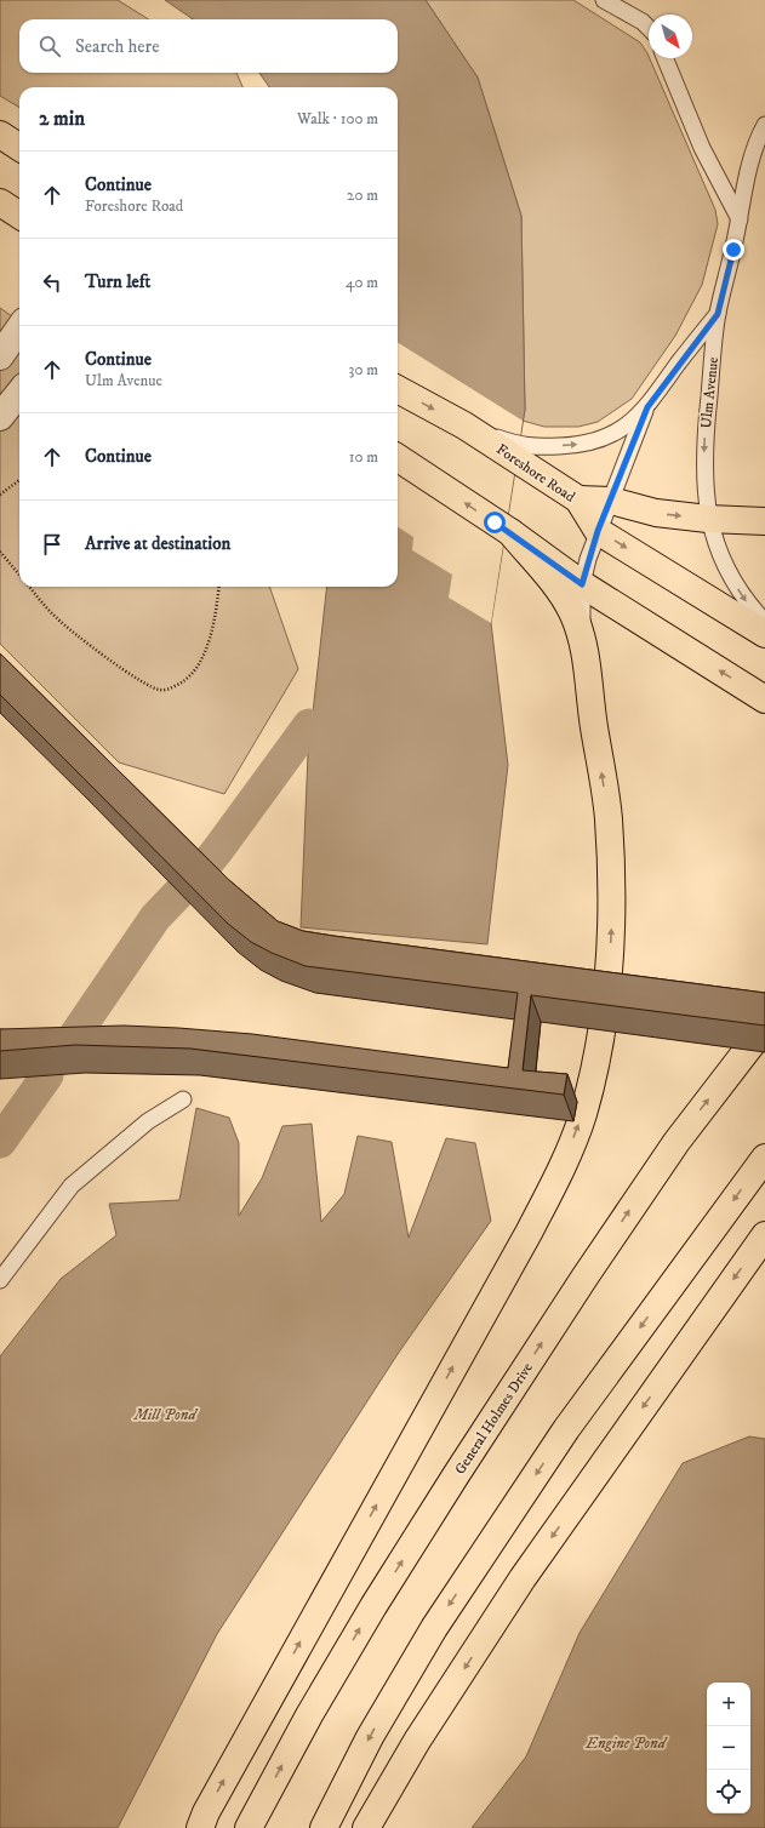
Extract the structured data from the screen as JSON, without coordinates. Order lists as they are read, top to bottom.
{
  "streets": {
    "main road": ["Foreshore Road", "General Holmes Drive"],
    "lane": ["Ulm Avenue"]
  },
  "crossings": [
    ["Ulm Avenue", "Foreshore Road"]
  ],
  "water": ["Mill Pond", "Engine Pond"],
  "north": "bottom right",
  "page": {
    "search": "Search here",
    "heading": ["2 min", "Walk · 100 m"],
    "list": [
      ["Continue", "Foreshore Road", "20 m"],
      ["Turn left", "40 m"],
      ["Continue", "Ulm Avenue", "30 m"],
      ["Continue", "10 m"],
      "Arrive at destination"
    ],
    "map_buttons": ["+", "−"]
  }
}
